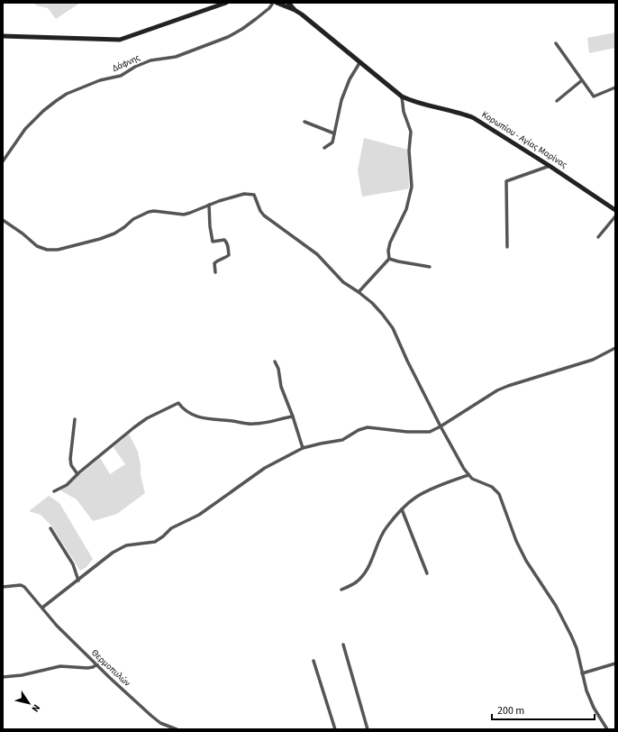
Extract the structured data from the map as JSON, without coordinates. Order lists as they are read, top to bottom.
{
  "streets": {
    "main road": ["Κορωπίου - Αγίας Μαρίνας"],
    "street": ["Δάφνης", "Θερμοπυλών"]
  },
  "scale_bar": "200 m",
  "north": "bottom right"
}
